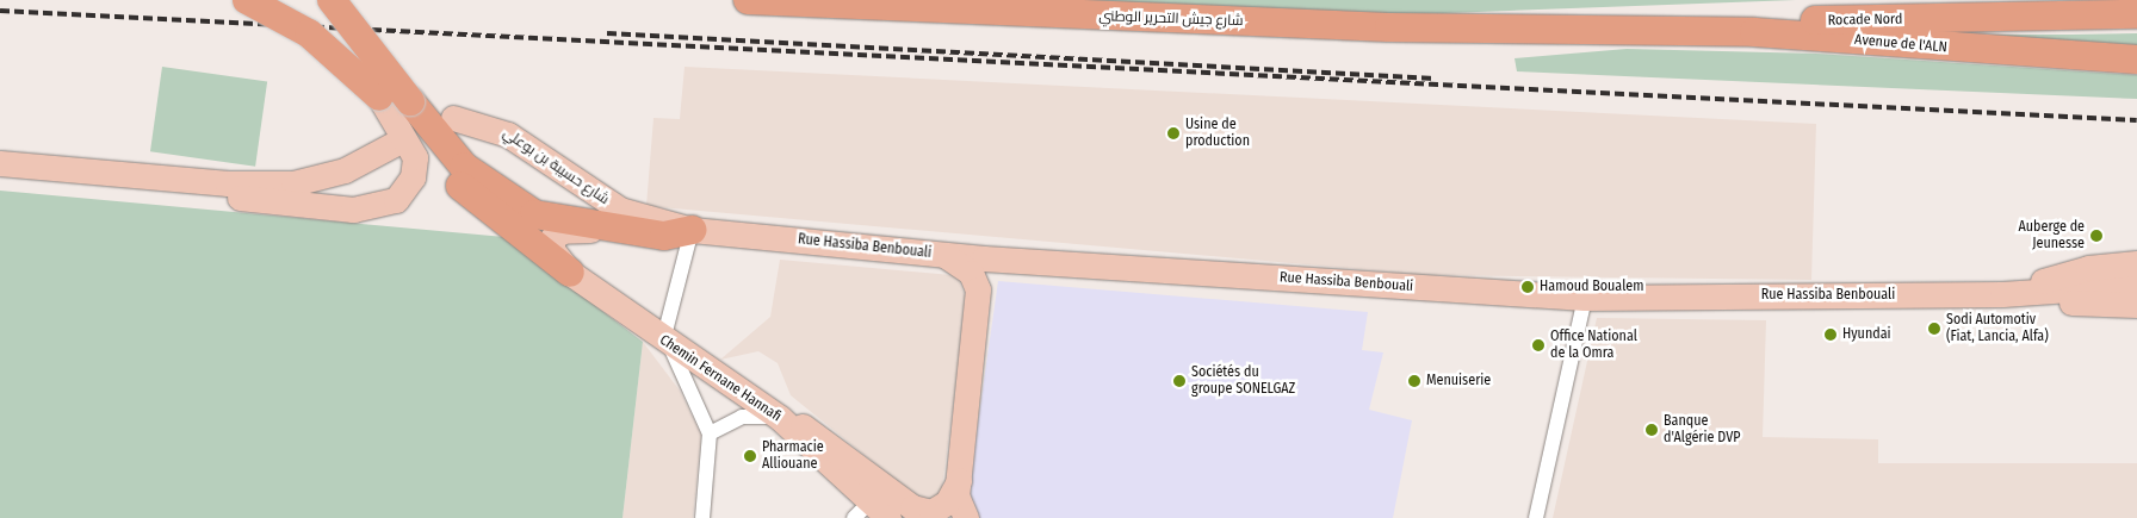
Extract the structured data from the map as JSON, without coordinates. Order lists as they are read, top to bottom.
{
  "streets": {
    "highway": ["شارع جيش التحرير الوطني", "Rocade Nord", "Avenue de l'ALN"],
    "main road": ["شارع حسيبة بن بوعلي", "Rue Hassiba Benbouali", "Chemin Fernane Hannafi"]
  },
  "crossings": [
    ["شارع جيش التحرير الوطني", "Rocade Nord"],
    ["شارع جيش التحرير الوطني", "Avenue de l'ALN"],
    ["Rocade Nord", "Avenue de l'ALN"],
    ["شارع حسيبة بن بوعلي", "Rue Hassiba Benbouali"]
  ],
  "places": [
    "Usine de production",
    "Auberge de Jeunesse",
    "Hamoud Boualem",
    "Sodi Automotiv (Fiat, Lancia, Alfa)",
    "Hyundai",
    "Office National de la Omra",
    "Sociétés du groupe SONELGAZ",
    "Menuiserie",
    "Banque d'Algérie DVP",
    "Pharmacie Alliouane"
  ]
}
